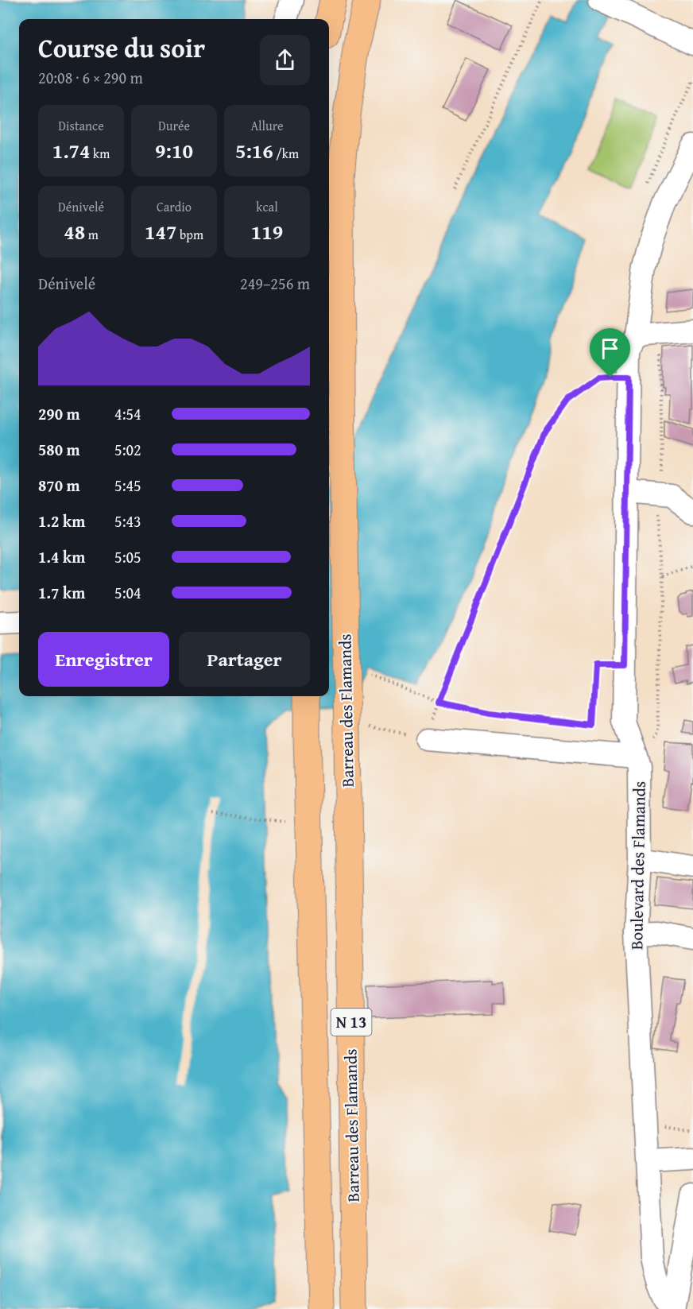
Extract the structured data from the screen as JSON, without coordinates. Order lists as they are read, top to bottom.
{
  "streets": {
    "highway": ["Barreau des Flamands", "N 13"],
    "street": ["Boulevard des Flamands"]
  },
  "page": {
    "heading": ["Course du soir", "20:08 · 6 × 290 m"],
    "stats": [
      ["Distance", "1.74 km"],
      ["Durée", "9:10"],
      ["Allure", "5:16 /km"],
      ["Dénivelé", "48 m"],
      ["Cardio", "147 bpm"],
      ["kcal", "119"]
    ],
    "chart": ["Dénivelé", "249–256 m"],
    "list": [
      {
        "name": "290 m",
        "note": "4:54"
      },
      {
        "name": "580 m",
        "note": "5:02"
      },
      {
        "name": "870 m",
        "note": "5:45"
      },
      {
        "name": "1.2 km",
        "note": "5:43"
      },
      {
        "name": "1.4 km",
        "note": "5:05"
      },
      {
        "name": "1.7 km",
        "note": "5:04"
      }
    ],
    "buttons": ["Enregistrer", "Partager"]
  }
}
